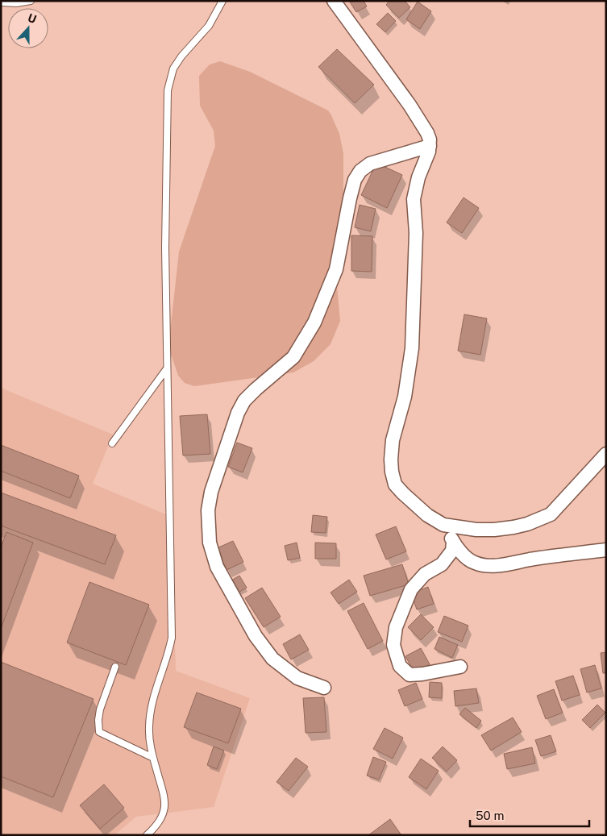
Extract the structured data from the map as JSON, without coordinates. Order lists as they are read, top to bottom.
{
  "scale_bar": "50 m",
  "north": "top"
}
